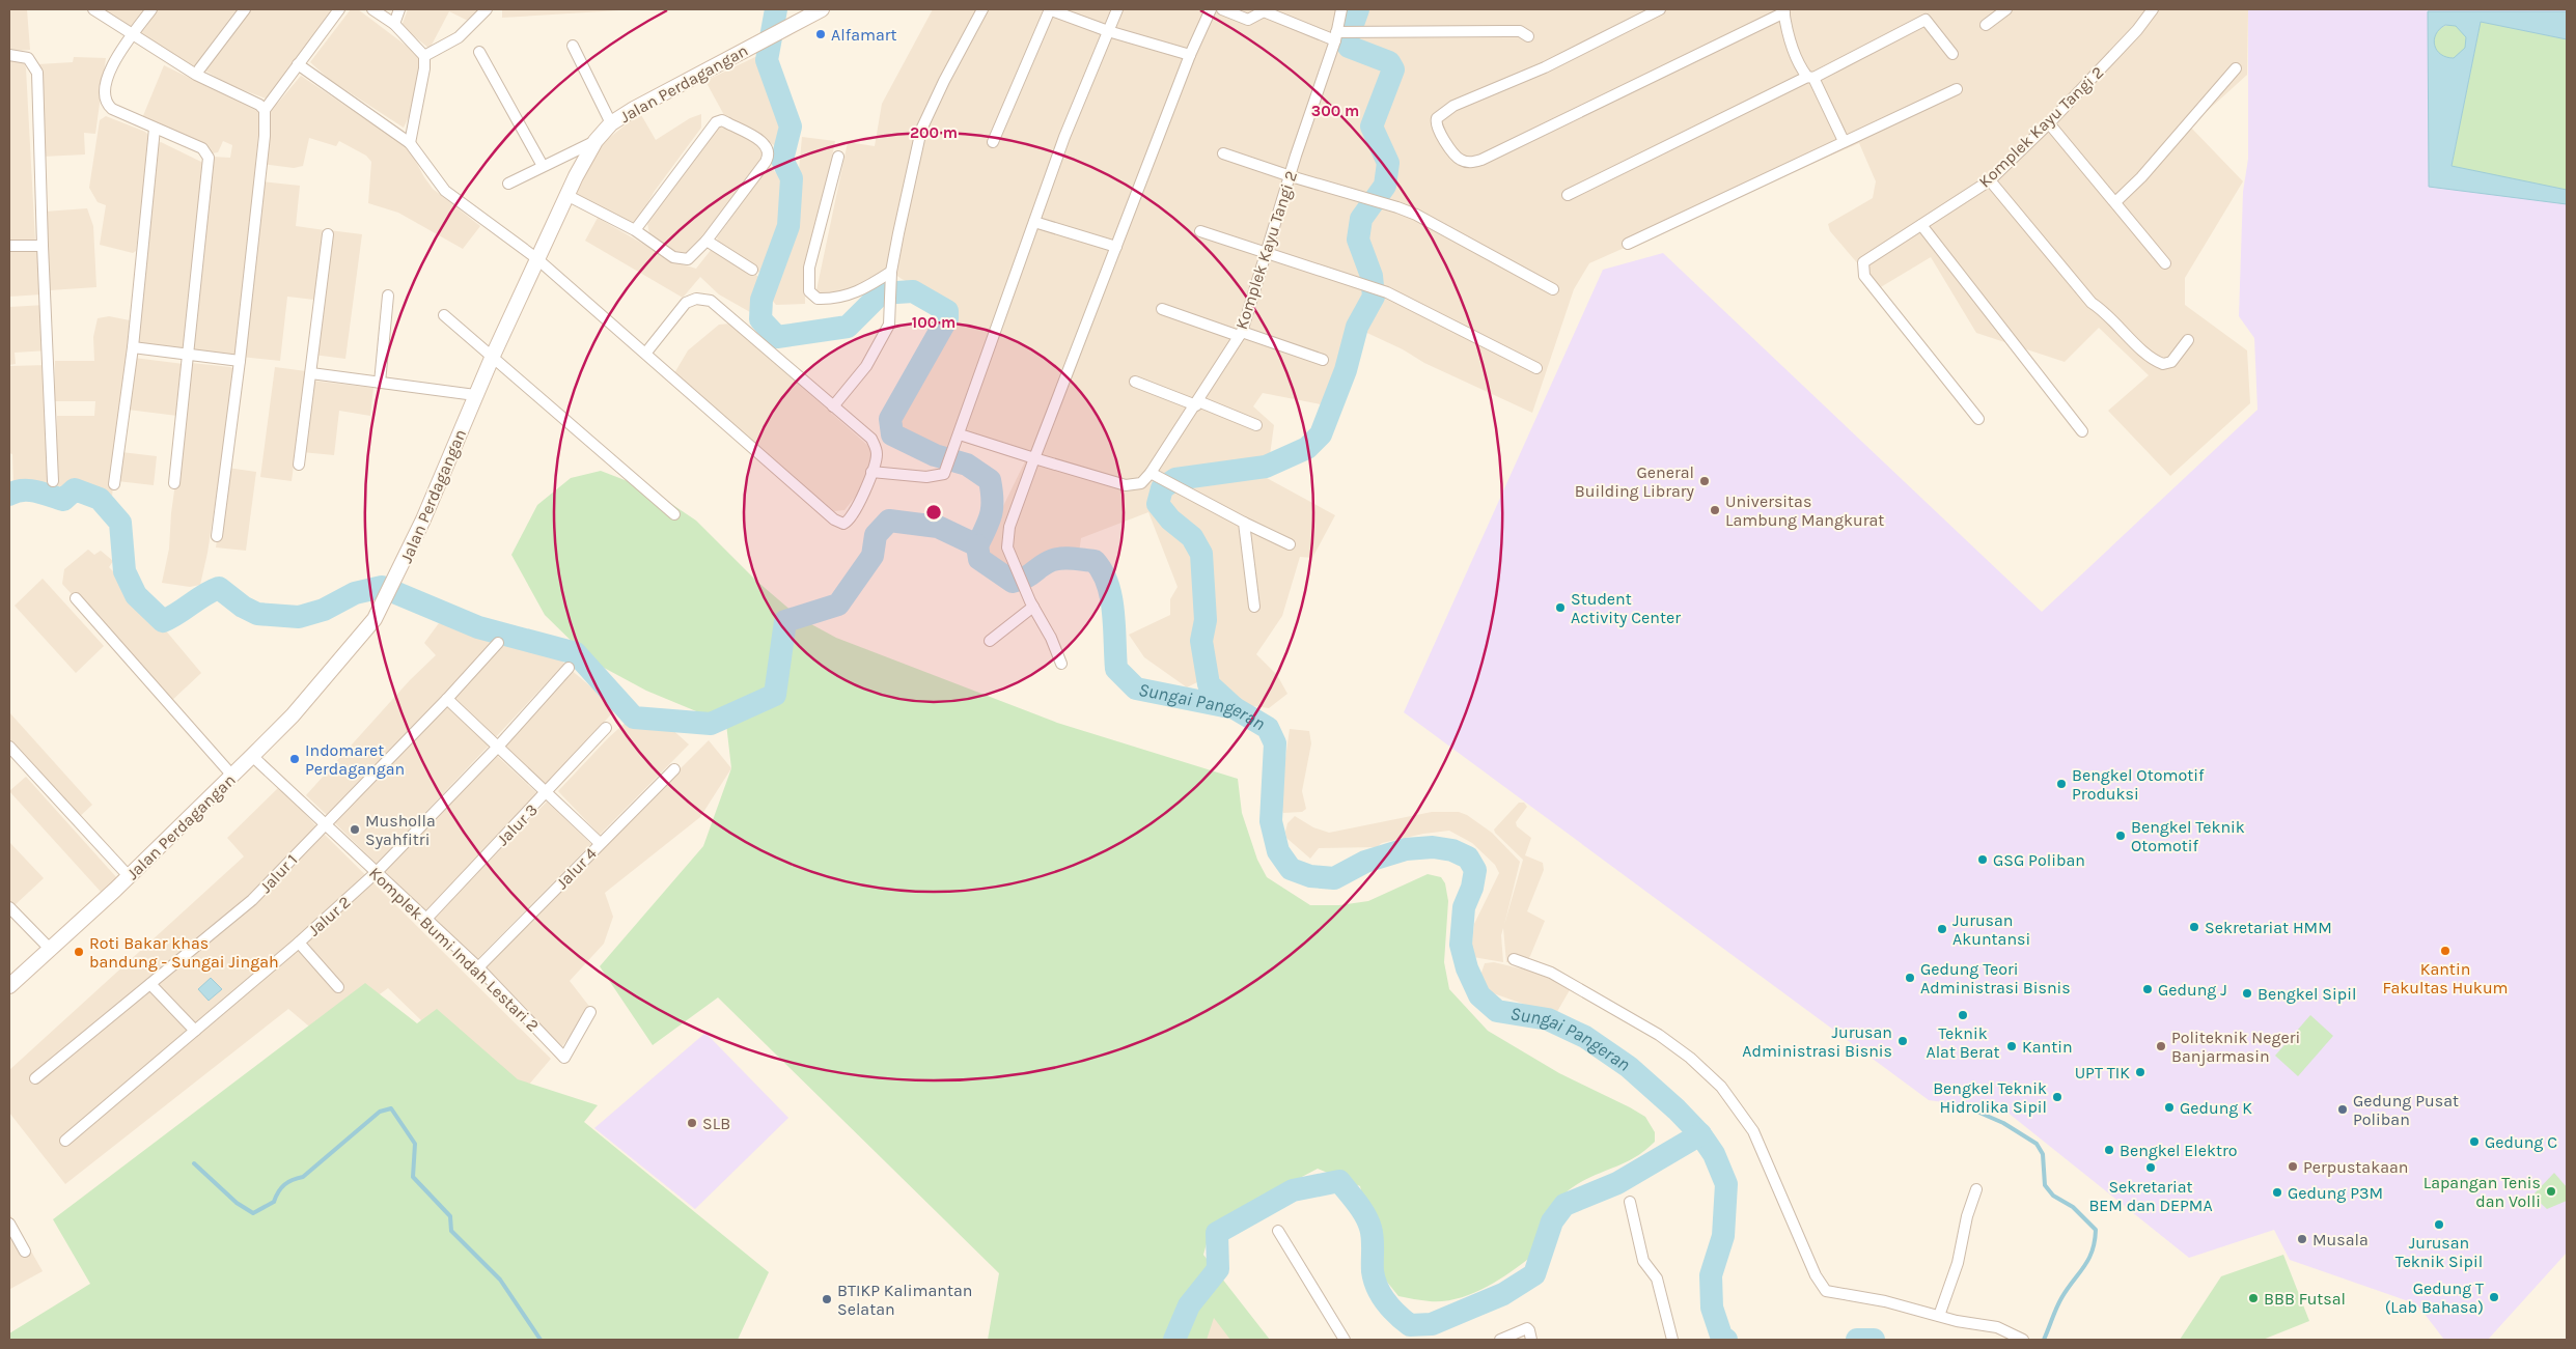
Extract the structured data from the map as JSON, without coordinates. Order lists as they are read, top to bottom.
{
  "streets": {
    "street": [
      "Jalan Perdagangan",
      "Komplek Kayu Tangi 2",
      "Jalur 3",
      "Jalur 4",
      "Jalur 1",
      "Jalur 2",
      "Komplek Bumi Indah Lestari 2"
    ]
  },
  "crossings": [
    ["Jalan Perdagangan", "Komplek Bumi Indah Lestari 2"],
    ["Jalur 3", "Komplek Bumi Indah Lestari 2"],
    ["Jalur 4", "Komplek Bumi Indah Lestari 2"],
    ["Jalur 1", "Komplek Bumi Indah Lestari 2"],
    ["Jalur 2", "Komplek Bumi Indah Lestari 2"]
  ],
  "water": ["Sungai Pangeran"],
  "places": [
    "Alfamart",
    "General Building Library",
    "Universitas Lambung Mangkurat",
    "Student Activity Center",
    "Indomaret Perdagangan",
    "Bengkel Otomotif Produksi",
    "Musholla Syahfitri",
    "Bengkel Teknik Otomotif",
    "GSG Poliban",
    "Sekretariat HMM",
    "Jurusan Akuntansi",
    "Kantin Fakultas Hukum",
    "Roti Bakar khas bandung - Sungai Jingah",
    "Gedung Teori Administrasi Bisnis",
    "Gedung J",
    "Bengkel Sipil",
    "Teknik Alat Berat",
    "Jurusan Administrasi Bisnis",
    "Kantin",
    "Politeknik Negeri Banjarmasin",
    "UPT TIK",
    "Bengkel Teknik Hidrolika Sipil",
    "Gedung K",
    "Gedung Pusat Poliban",
    "SLB",
    "Gedung C",
    "Bengkel Elektro",
    "Perpustakaan",
    "Sekretariat BEM dan DEPMA",
    "Lapangan Tenis dan Volli",
    "Gedung P3M",
    "Jurusan Teknik Sipil",
    "Musala",
    "Gedung T (Lab Bahasa)",
    "BBB Futsal",
    "BTIKP Kalimantan Selatan"
  ],
  "rings": ["300 m", "200 m", "100 m"]
}
